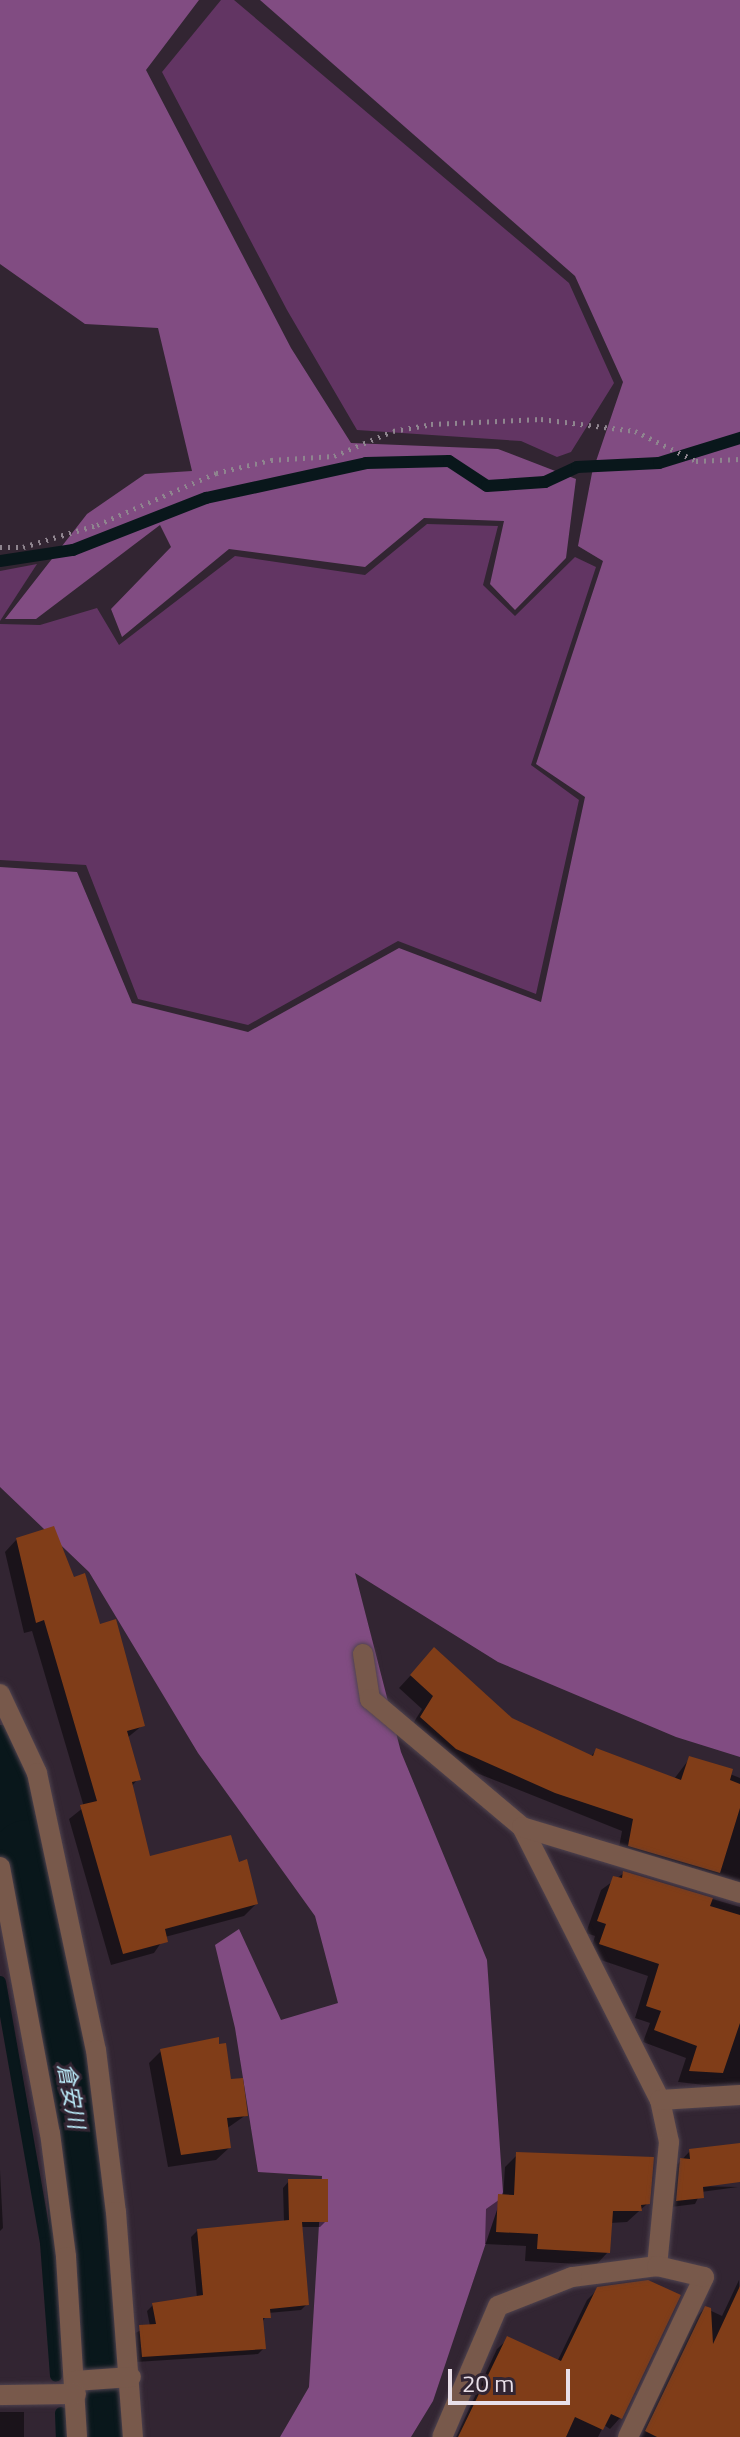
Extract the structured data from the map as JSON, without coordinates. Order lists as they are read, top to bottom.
{
  "water": ["倉安川"],
  "scale_bar": "20 m"
}
